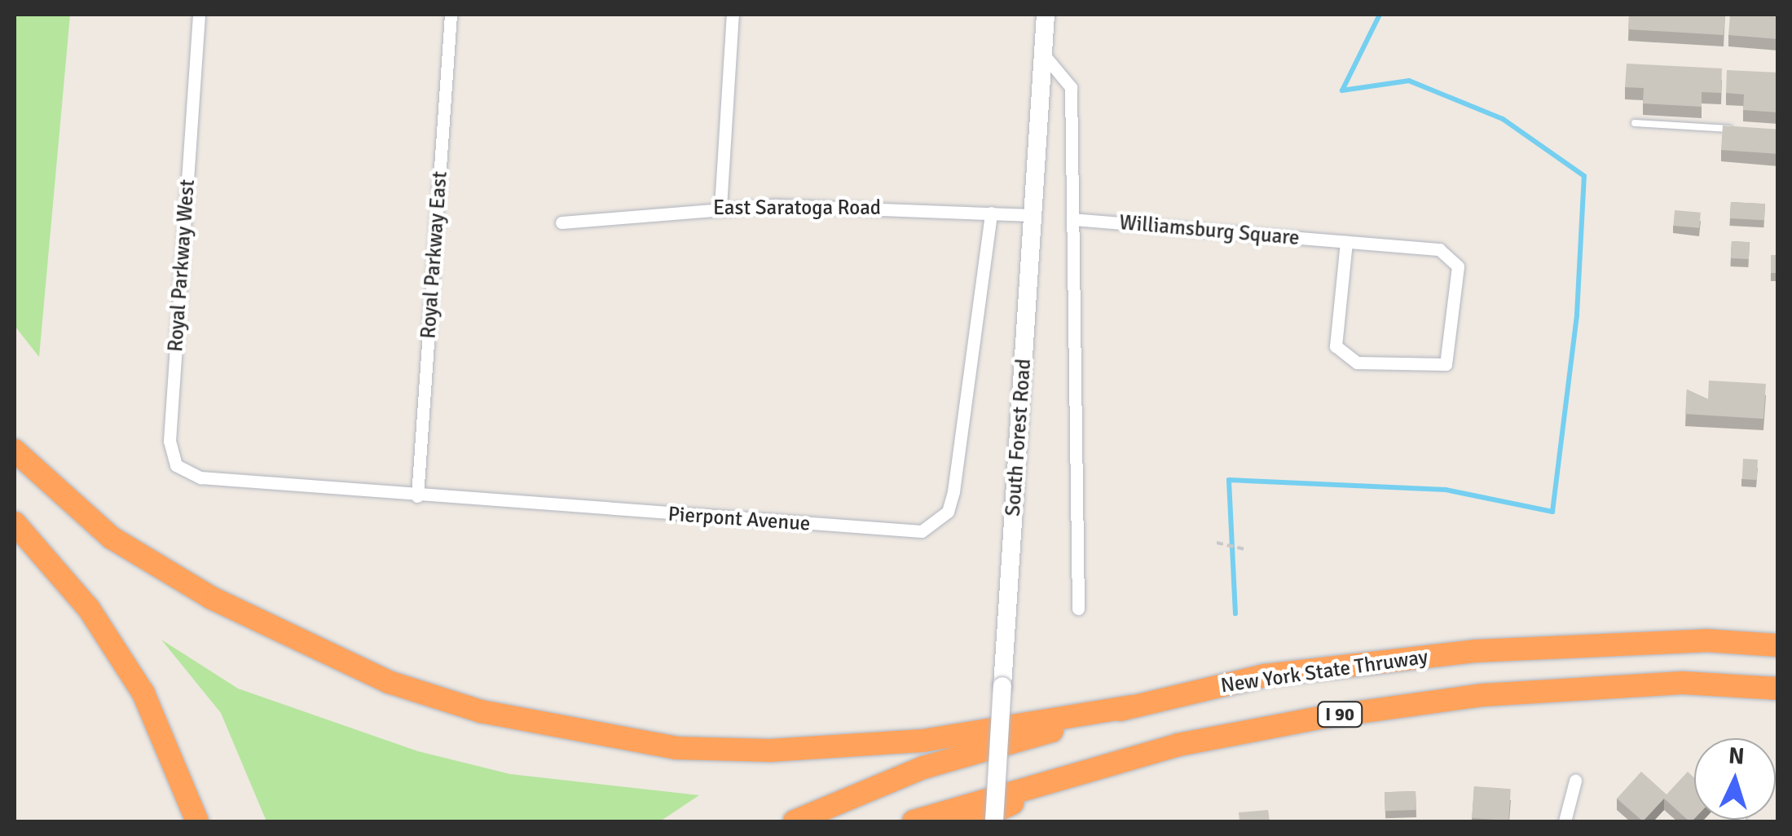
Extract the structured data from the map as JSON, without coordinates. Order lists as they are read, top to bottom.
{
  "streets": {
    "highway": ["New York State Thruway", "I 90"],
    "street": [
      "East Saratoga Road",
      "Williamsburg Square",
      "Royal Parkway East",
      "Royal Parkway West",
      "South Forest Road",
      "Pierpont Avenue"
    ]
  },
  "crossings": [
    ["East Saratoga Road", "South Forest Road"],
    ["East Saratoga Road", "Pierpont Avenue"],
    ["Royal Parkway East", "Pierpont Avenue"],
    ["Royal Parkway West", "Pierpont Avenue"]
  ],
  "north": "top"
}
